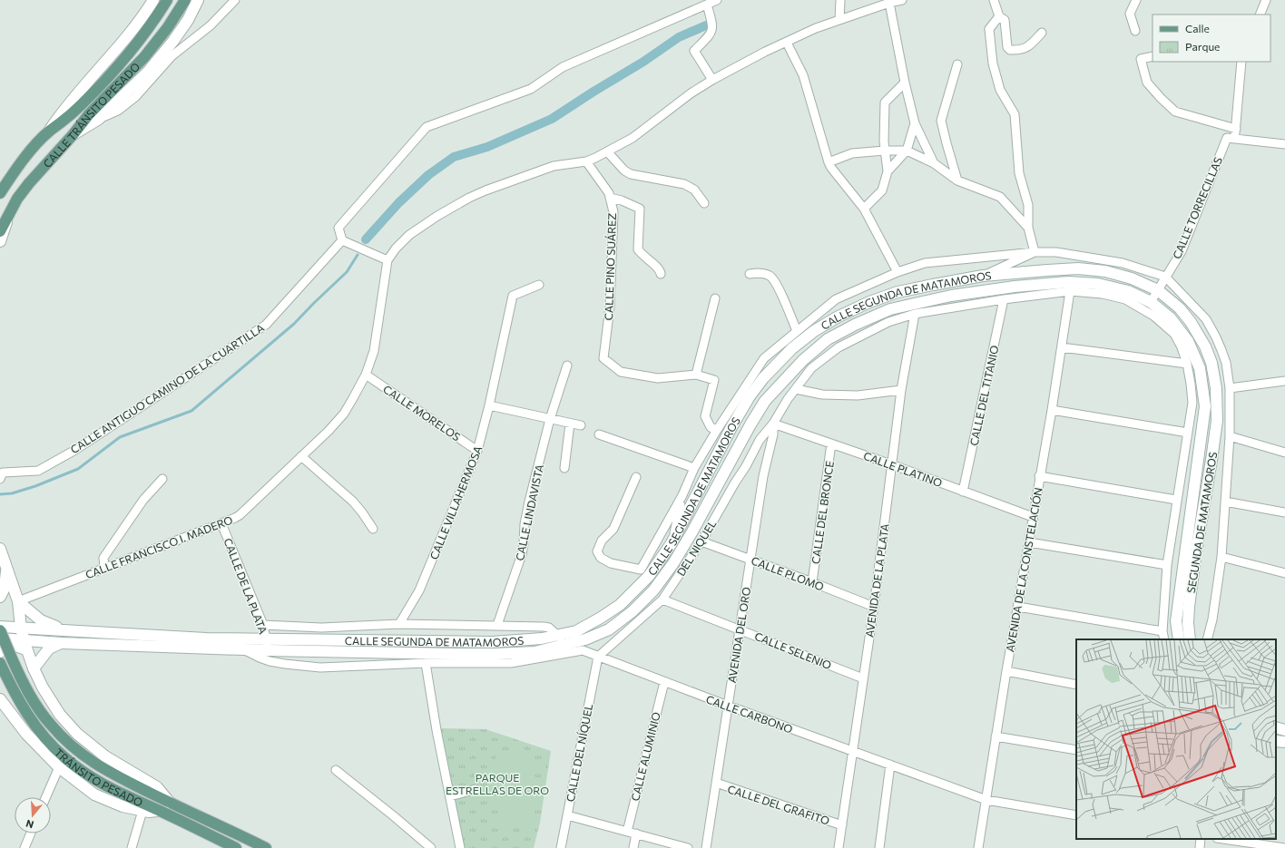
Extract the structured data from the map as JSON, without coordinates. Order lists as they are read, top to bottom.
{
  "streets": {
    "main road": [
      "CALLE TRÁNSITO PESADO",
      "CALLE SEGUNDA DE MATAMOROS",
      "SEGUNDA DE MATAMOROS",
      "TRÁNSITO PESADO"
    ],
    "street": [
      "CALLE TORRECILLAS",
      "CALLE PINO SUÁREZ",
      "CALLE ANTIGUO CAMINO DE LA CUARTILLA",
      "CALLE DEL TITANIO",
      "CALLE MORELOS",
      "CALLE PLATINO",
      "CALLE VILLAHERMOSA",
      "CALLE LINDAVISTA",
      "CALLE DEL BRONCE",
      "CALLE FRANCISCO I. MADERO",
      "DEL NIQUEL",
      "AVENIDA DE LA CONSTELACIÓN",
      "CALLE PLOMO",
      "AVENIDA DE LA PLATA",
      "CALLE DE LA PLATA",
      "AVENIDA DEL ORO",
      "CALLE SELENIO",
      "CALLE CARBONO",
      "CALLE DEL NÍQUEL",
      "CALLE ALUMINIO",
      "CALLE DEL GRAFITO"
    ]
  },
  "crossings": [
    ["CALLE TORRECILLAS", "CALLE SEGUNDA DE MATAMOROS"],
    ["CALLE PINO SUÁREZ", "CALLE FRANCISCO I. MADERO"],
    ["CALLE SEGUNDA DE MATAMOROS", "SEGUNDA DE MATAMOROS"],
    ["CALLE SEGUNDA DE MATAMOROS", "CALLE DE LA PLATA"],
    ["CALLE SEGUNDA DE MATAMOROS", "CALLE CARBONO"],
    ["CALLE SEGUNDA DE MATAMOROS", "TRÁNSITO PESADO"],
    ["CALLE DEL TITANIO", "CALLE PLATINO"],
    ["CALLE DEL TITANIO", "DEL NIQUEL"],
    ["CALLE MORELOS", "CALLE VILLAHERMOSA"],
    ["CALLE MORELOS", "CALLE FRANCISCO I. MADERO"],
    ["CALLE PLATINO", "CALLE DEL BRONCE"],
    ["CALLE PLATINO", "DEL NIQUEL"],
    ["CALLE PLATINO", "AVENIDA DE LA CONSTELACIÓN"],
    ["CALLE PLATINO", "AVENIDA DE LA PLATA"],
    ["CALLE PLATINO", "AVENIDA DEL ORO"],
    ["CALLE VILLAHERMOSA", "CALLE CARBONO"],
    ["CALLE LINDAVISTA", "CALLE CARBONO"],
    ["CALLE DEL BRONCE", "CALLE PLOMO"],
    ["CALLE FRANCISCO I. MADERO", "CALLE DE LA PLATA"],
    ["DEL NIQUEL", "AVENIDA DE LA CONSTELACIÓN"],
    ["DEL NIQUEL", "CALLE PLOMO"],
    ["DEL NIQUEL", "AVENIDA DE LA PLATA"],
    ["DEL NIQUEL", "AVENIDA DEL ORO"],
    ["DEL NIQUEL", "CALLE SELENIO"],
    ["DEL NIQUEL", "CALLE CARBONO"],
    ["DEL NIQUEL", "CALLE DEL NÍQUEL"],
    ["AVENIDA DE LA CONSTELACIÓN", "CALLE CARBONO"],
    ["CALLE PLOMO", "AVENIDA DE LA PLATA"],
    ["CALLE PLOMO", "AVENIDA DEL ORO"],
    ["AVENIDA DE LA PLATA", "CALLE SELENIO"],
    ["AVENIDA DE LA PLATA", "CALLE CARBONO"],
    ["AVENIDA DE LA PLATA", "CALLE DEL GRAFITO"],
    ["CALLE DE LA PLATA", "CALLE CARBONO"],
    ["AVENIDA DEL ORO", "CALLE SELENIO"],
    ["AVENIDA DEL ORO", "CALLE CARBONO"],
    ["AVENIDA DEL ORO", "CALLE DEL GRAFITO"],
    ["CALLE CARBONO", "CALLE DEL NÍQUEL"],
    ["CALLE CARBONO", "CALLE ALUMINIO"]
  ],
  "parks": ["PARQUE ESTRELLAS DE ORO"],
  "legend": ["Calle", "Parque"],
  "north": "bottom"
}
